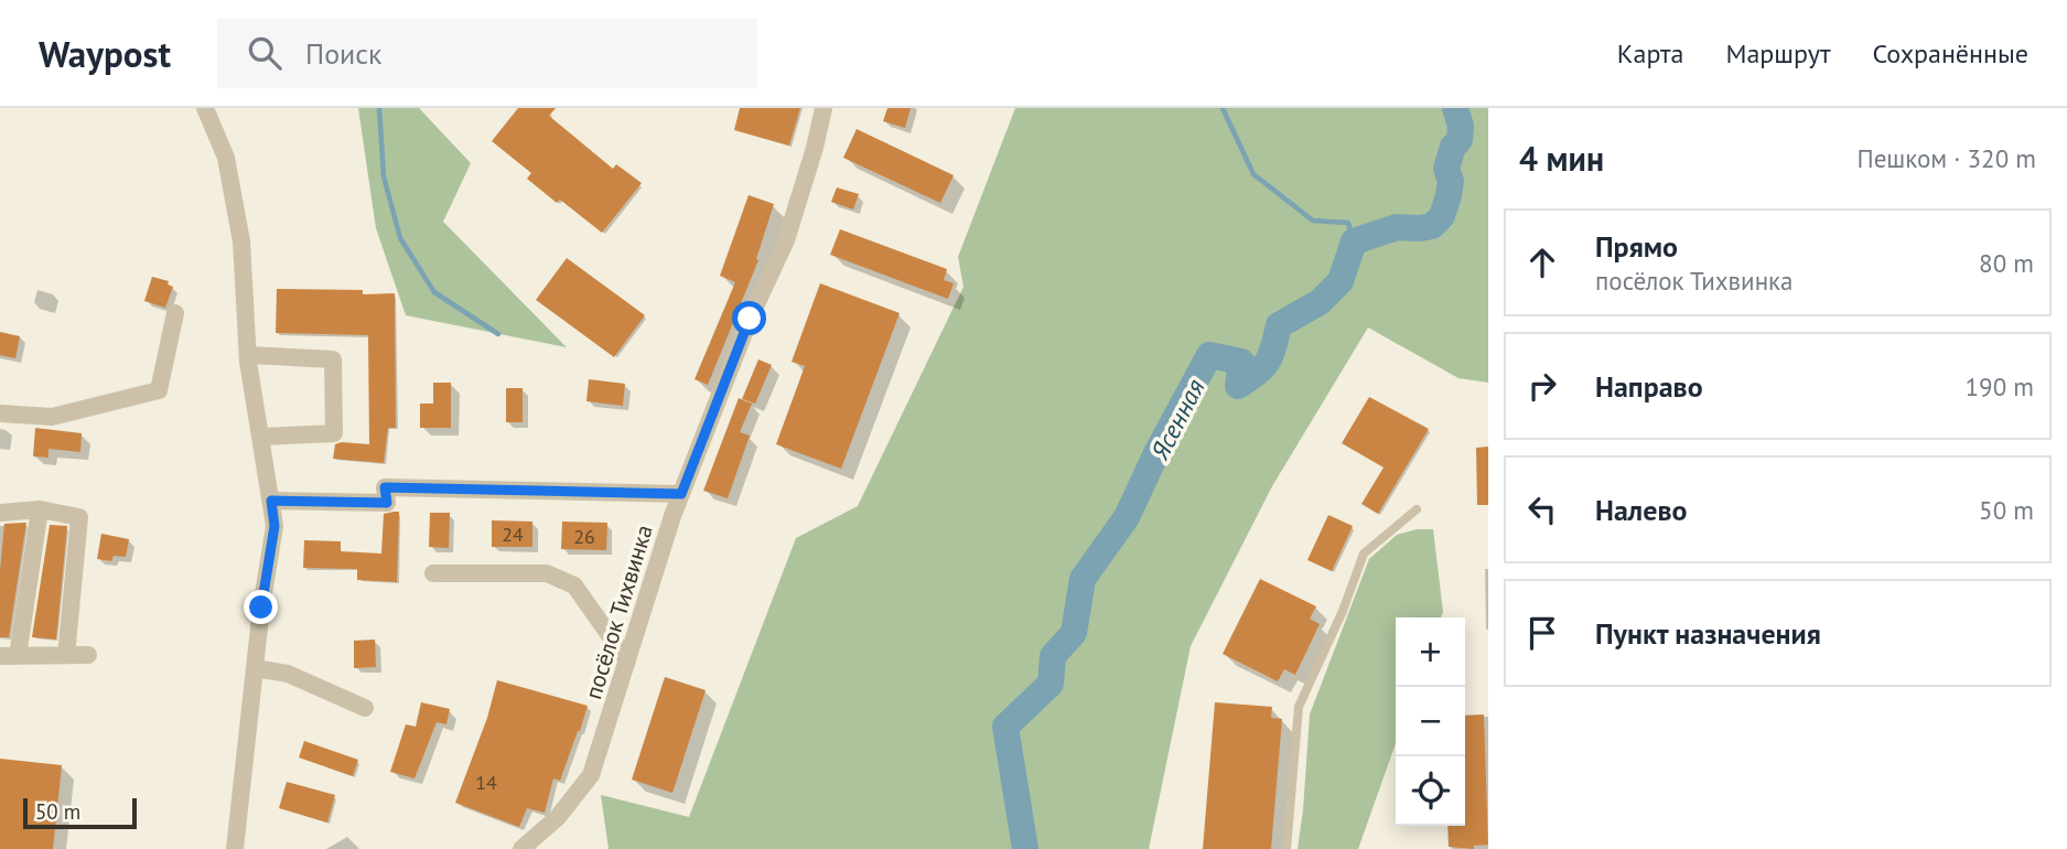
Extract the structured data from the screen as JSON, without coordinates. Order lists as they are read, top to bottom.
{
  "streets": {
    "street": ["посёлок Тихвинка"]
  },
  "water": ["Ясенная"],
  "house_numbers": ["24", "26", "14"],
  "scale_bar": "50 m",
  "page": {
    "header": "Waypost",
    "search": "Поиск",
    "nav": ["Карта", "Маршрут", "Сохранённые"],
    "heading": ["4 мин", "Пешком · 320 m"],
    "list": [
      ["Прямо", "посёлок Тихвинка", "80 m"],
      ["Направо", "190 m"],
      ["Налево", "50 m"],
      "Пункт назначения"
    ],
    "map_buttons": ["+", "−"],
    "scale": "50 m"
  }
}
